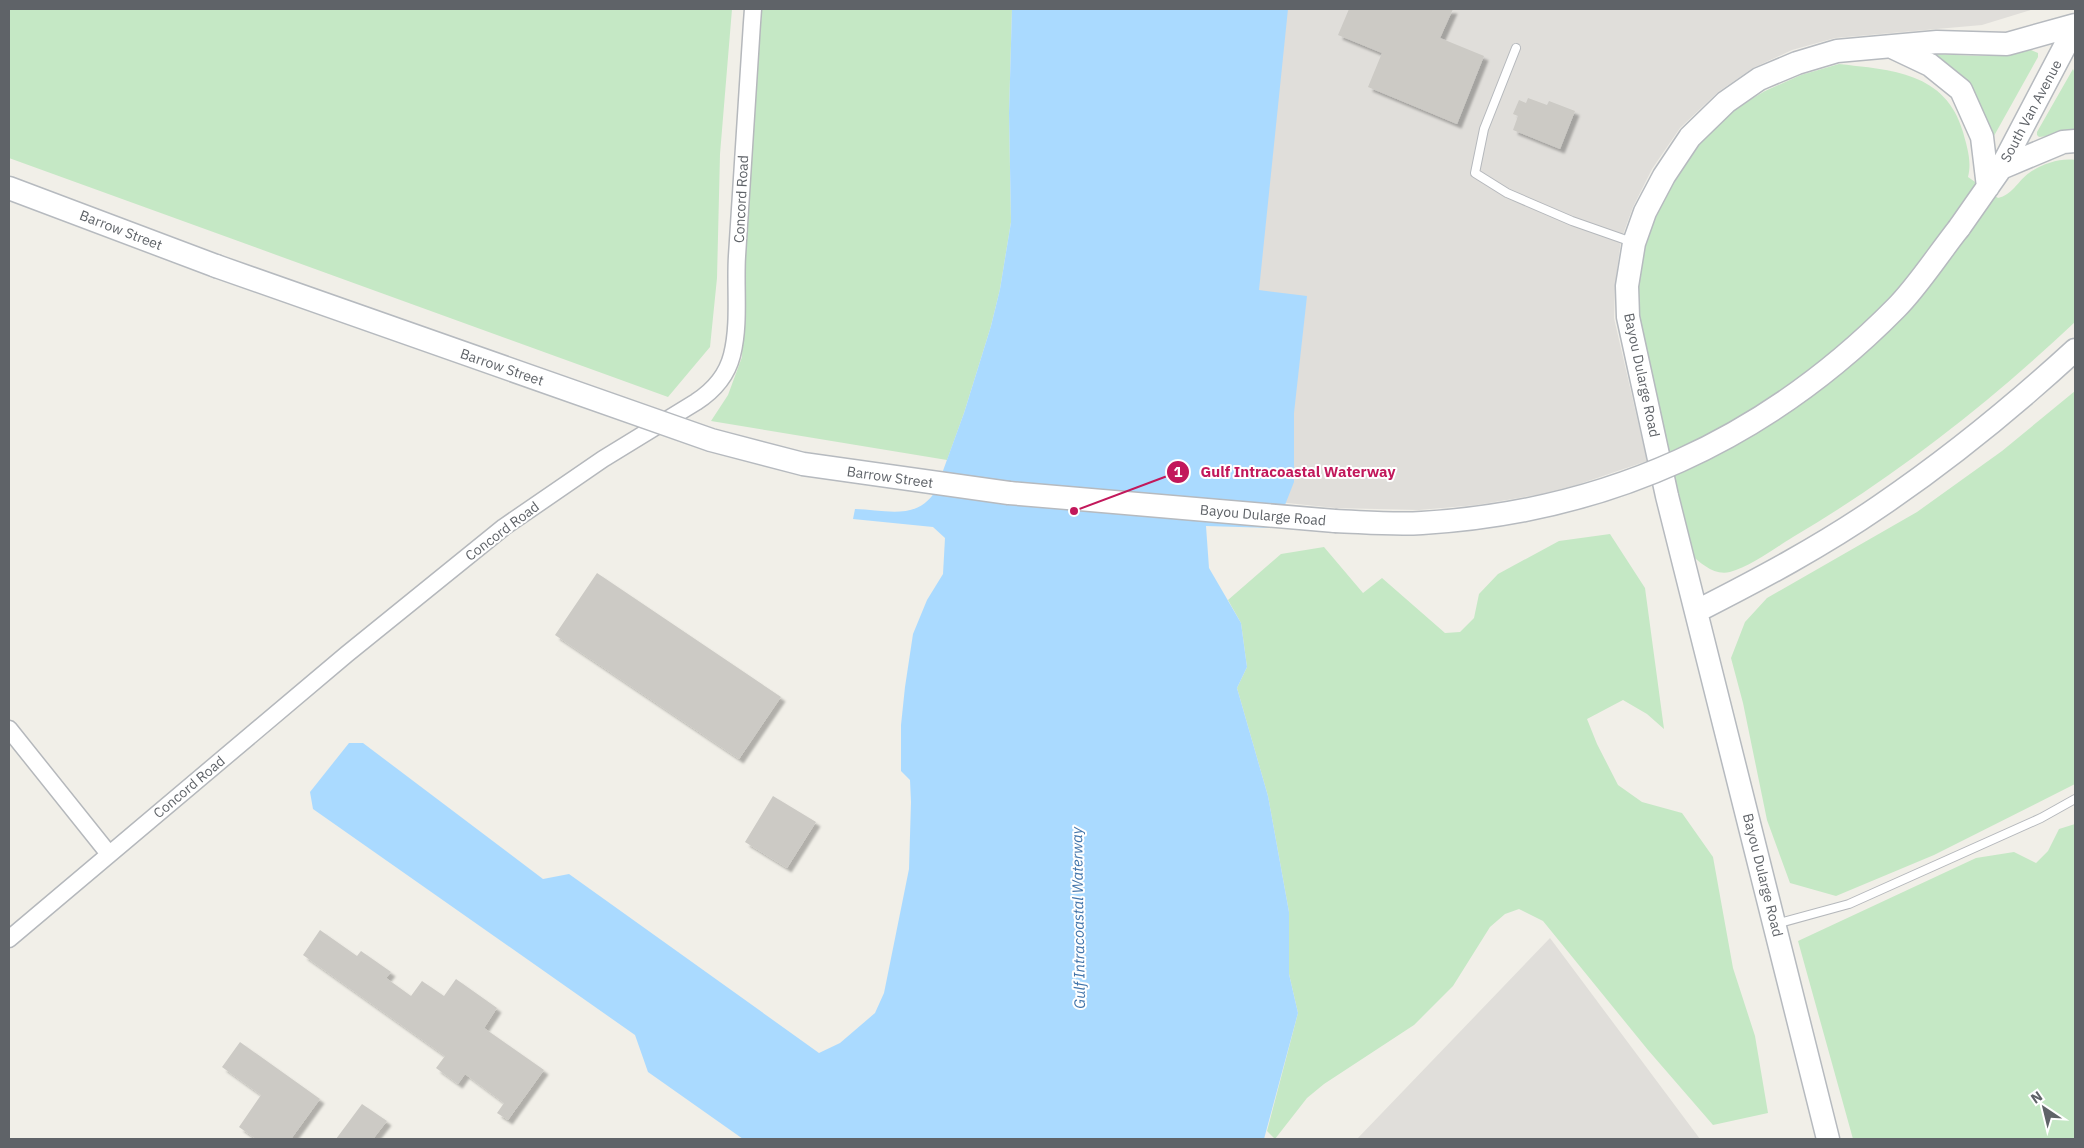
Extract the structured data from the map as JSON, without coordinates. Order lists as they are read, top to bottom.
{
  "streets": {
    "main road": ["South Van Avenue", "Barrow Street", "Bayou Dularge Road"],
    "street": ["Concord Road"]
  },
  "crossings": [
    ["South Van Avenue", "Bayou Dularge Road"],
    ["Barrow Street", "Bayou Dularge Road"]
  ],
  "water": ["Gulf Intracoastal Waterway"],
  "places": ["Gulf Intracoastal Waterway"],
  "north": "top left"
}
